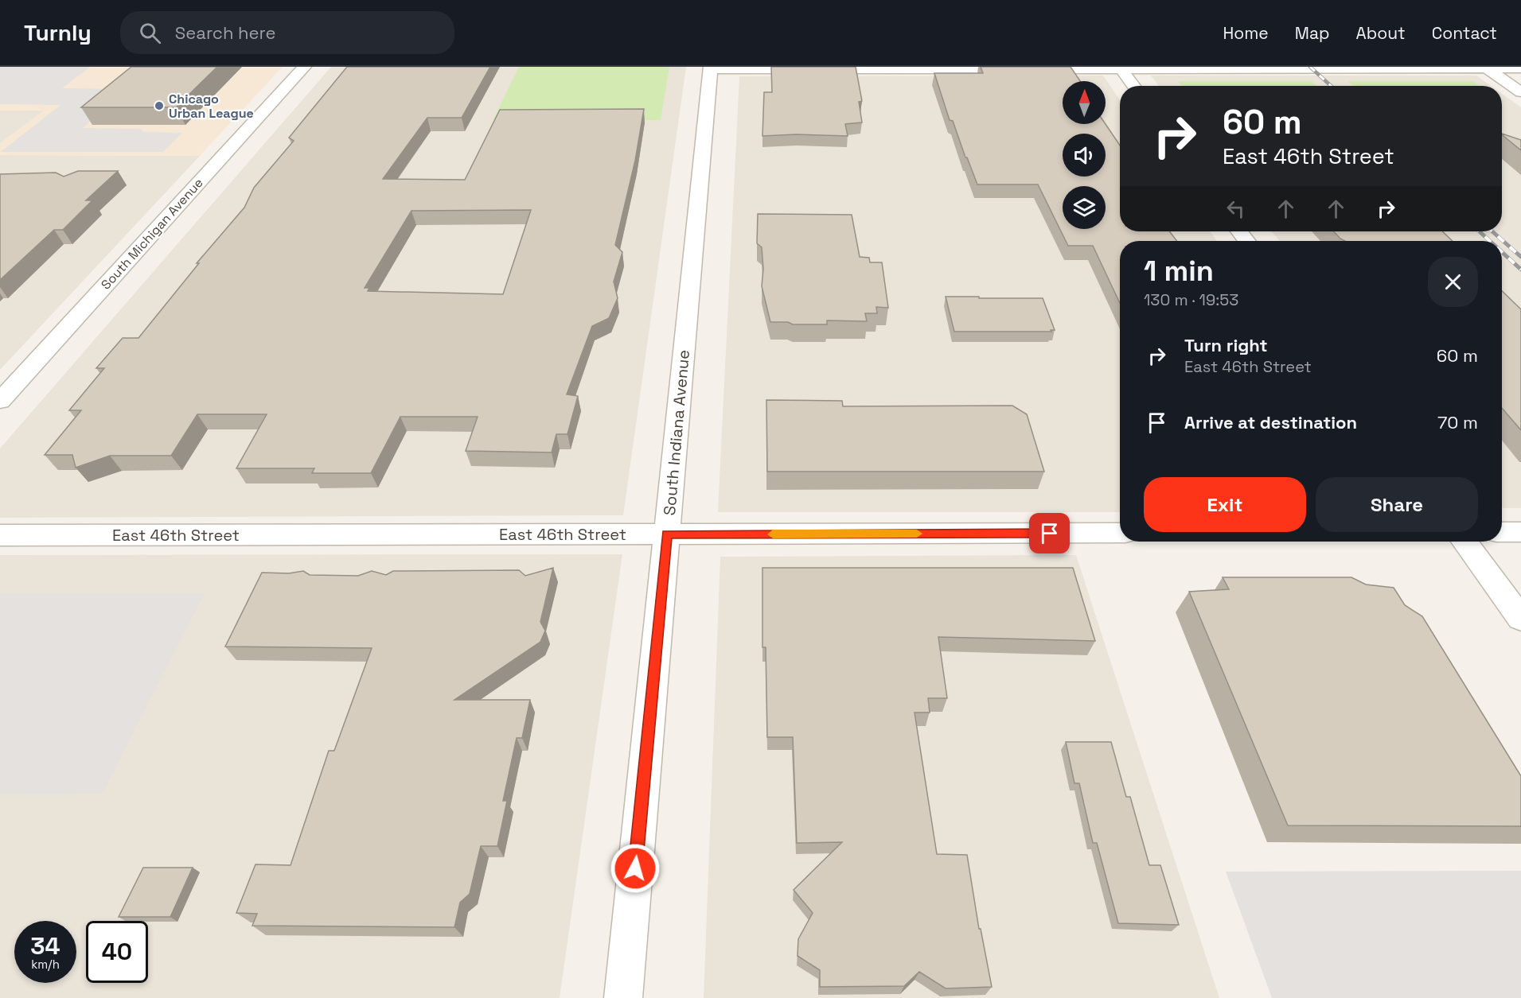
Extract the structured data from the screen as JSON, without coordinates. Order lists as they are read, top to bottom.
{
  "streets": {
    "street": ["South Michigan Avenue", "South Indiana Avenue", "East 46th Street"]
  },
  "crossings": [
    ["South Indiana Avenue", "East 46th Street"]
  ],
  "places": ["Chicago Urban League"],
  "north": "top",
  "page": {
    "header": "Turnly",
    "search": "Search here",
    "nav": [
      "Home",
      "Map",
      "About",
      "Contact"
    ],
    "turn": ["60 m", "East 46th Street"],
    "heading": ["1 min", "130 m · 19:53"],
    "list": [
      {
        "name": "Turn right",
        "note": "East 46th Street",
        "value": "60 m"
      },
      {
        "name": "Arrive at destination",
        "value": "70 m"
      }
    ],
    "buttons": ["Exit", "Share"],
    "speed": "34 km/h",
    "limit": "40"
  }
}
